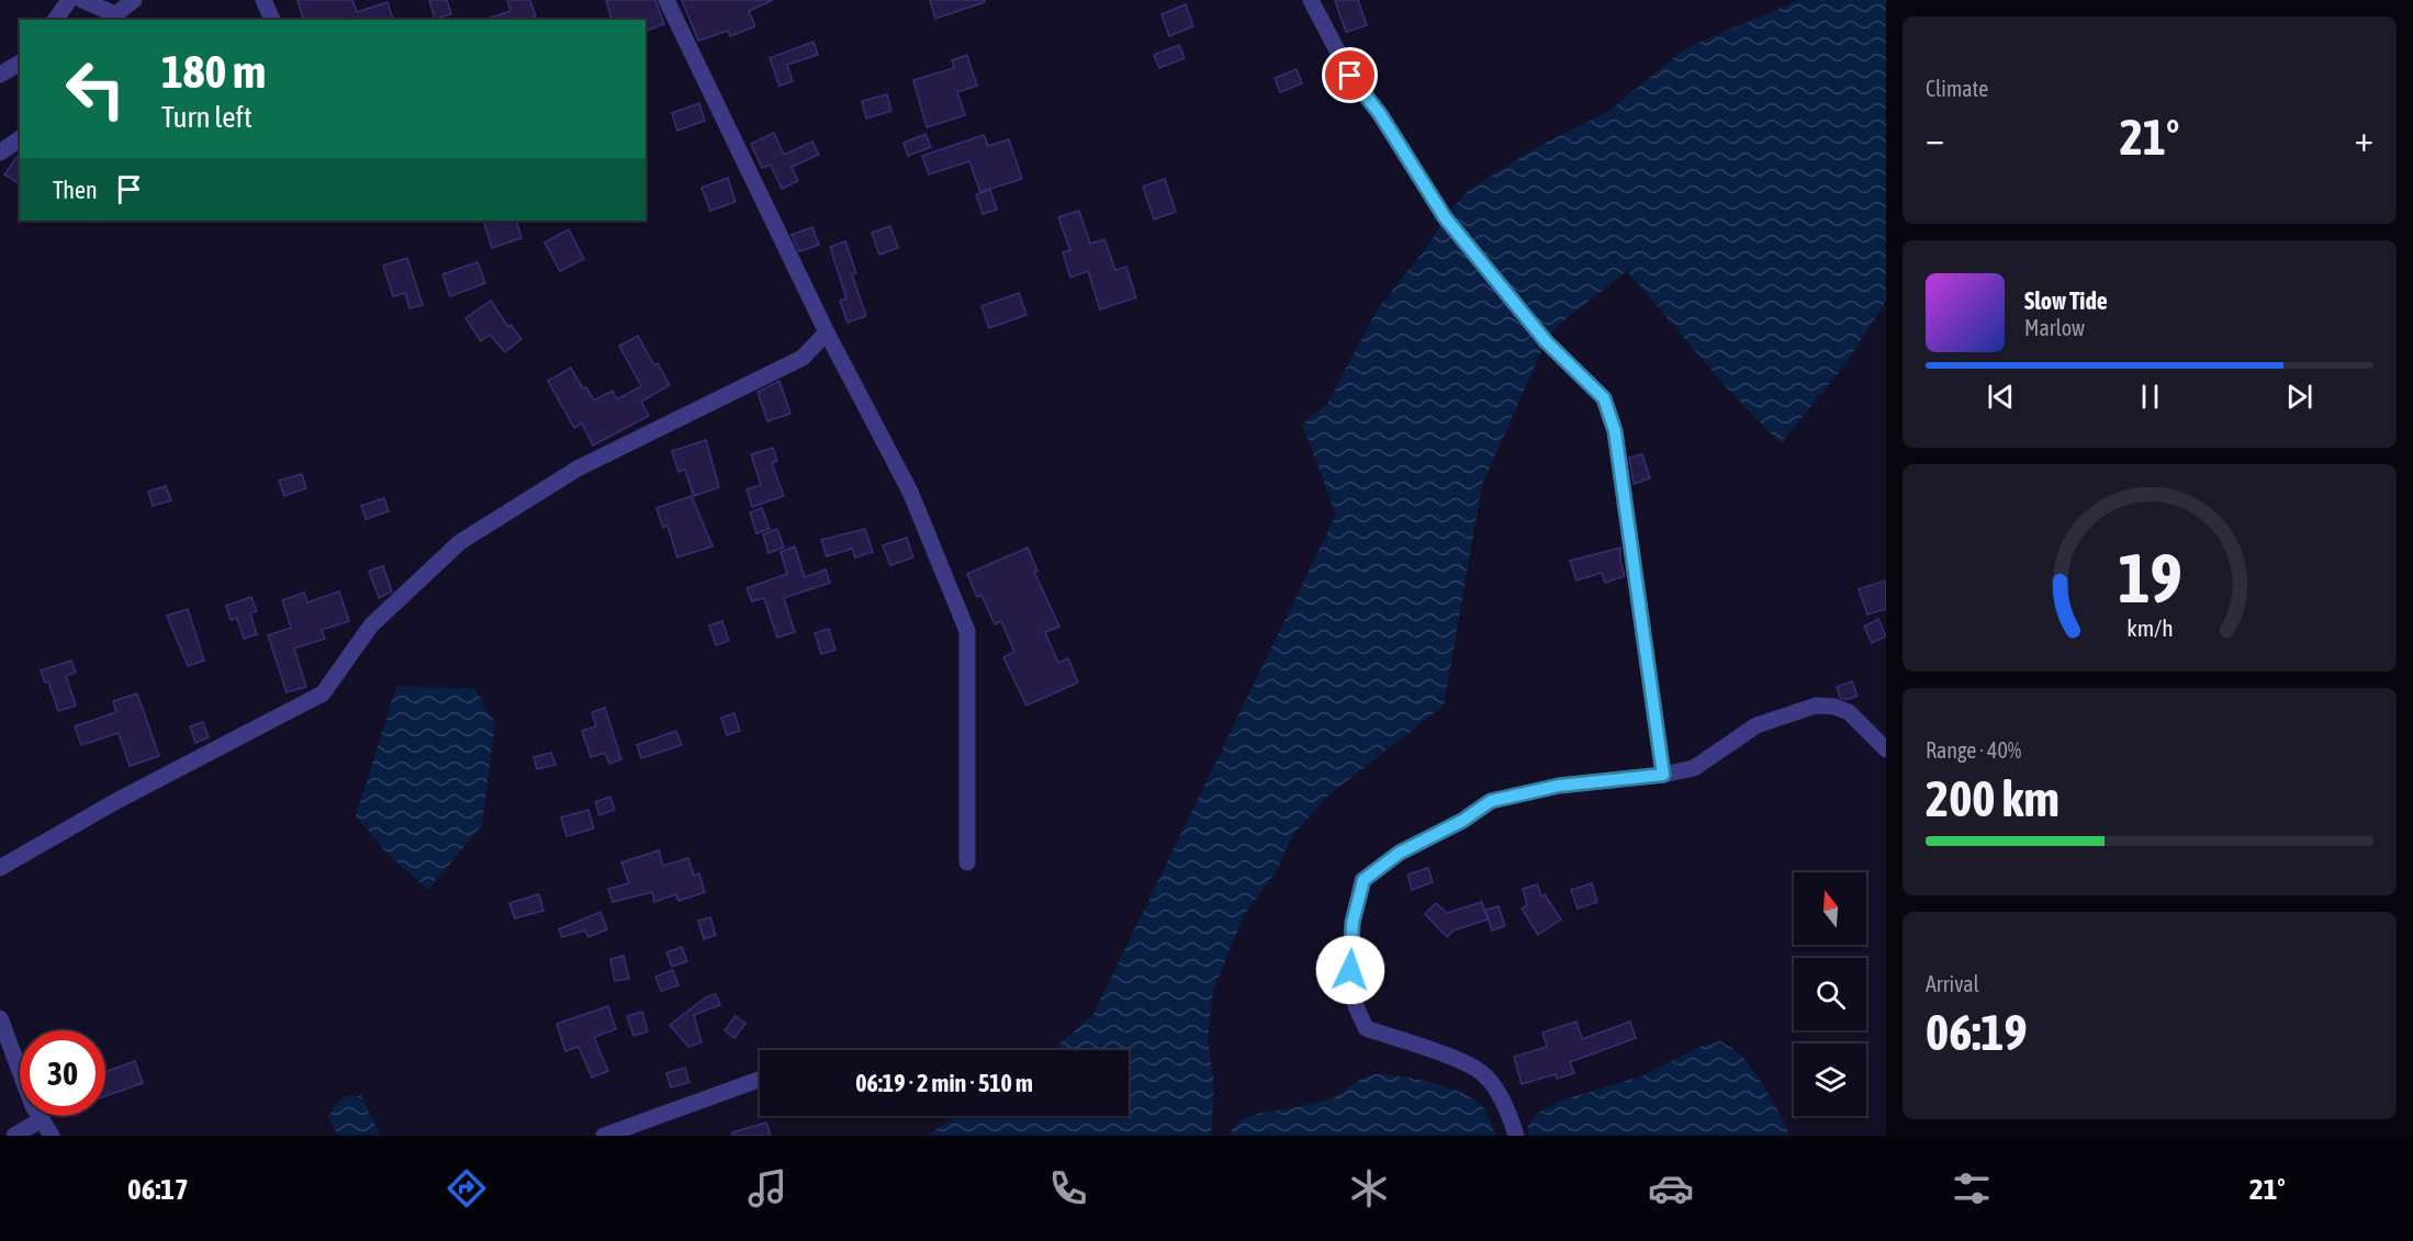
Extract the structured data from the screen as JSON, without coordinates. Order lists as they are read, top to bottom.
{
  "north": "top",
  "page": {
    "tile": [
      "Climate",
      ["Range · 40%", "200 km"],
      ["Arrival", "06:19"]
    ],
    "turn": ["180 m", "Turn left"],
    "heat": ["−", "21°", "+"],
    "then": "Then",
    "song": ["Slow Tide", "Marlow"],
    "limit": "30",
    "trip": "06:19 · 2 min · 510 m",
    "tabs": ["06:17", "21°"],
    "gauge": ["19", "km/h"]
  }
}
